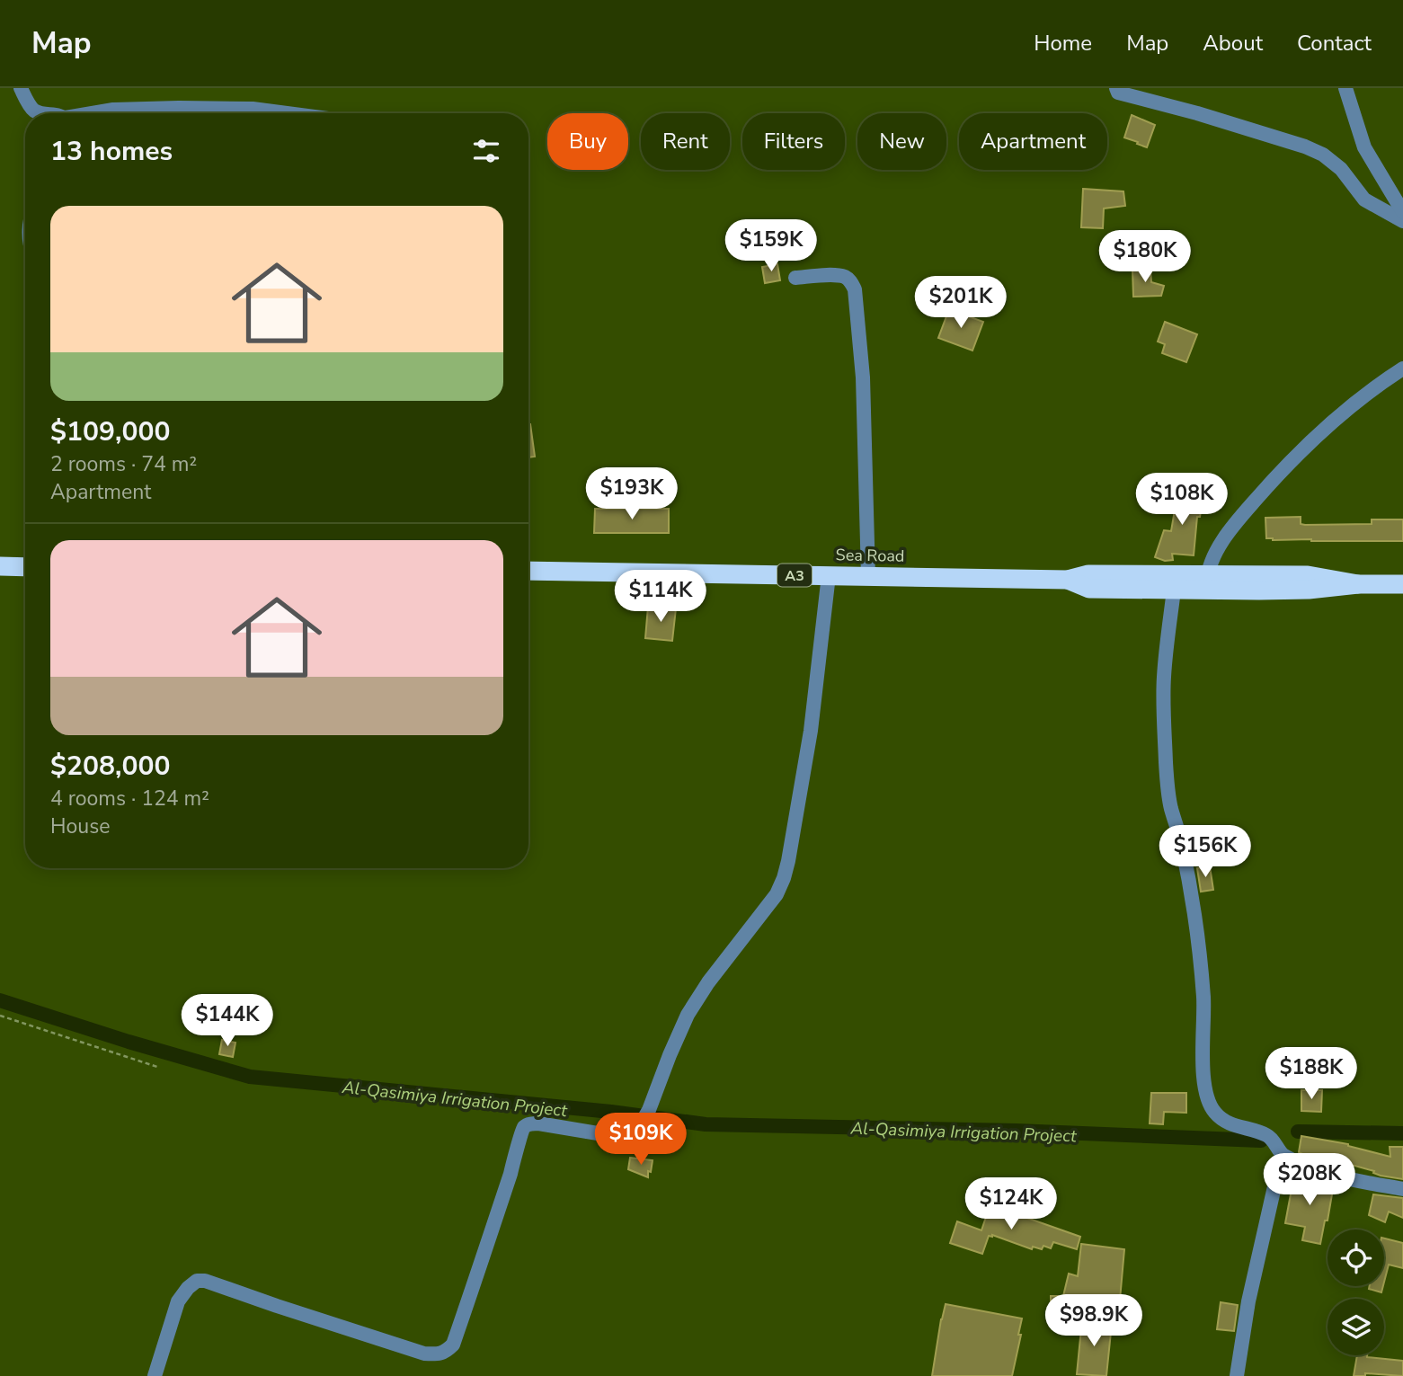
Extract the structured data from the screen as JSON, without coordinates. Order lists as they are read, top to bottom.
{
  "streets": {
    "highway": ["Sea Road", "A3"]
  },
  "water": ["Al-Qasimiya Irrigation Project"],
  "page": {
    "header": "Map",
    "nav": [
      "Home",
      "Map",
      "About",
      "Contact"
    ],
    "chip": [
      "Buy",
      "Rent",
      "Filters",
      "New",
      "Apartment"
    ],
    "heading": "13 homes",
    "list": [
      {
        "name": "$109,000",
        "note": "2 rooms · 74 m² · Apartment"
      },
      {
        "name": "$208,000",
        "note": "4 rooms · 124 m² · House"
      }
    ],
    "price": [
      "$159K",
      "$180K",
      "$201K",
      "$193K",
      "$108K",
      "$114K",
      "$156K",
      "$144K",
      "$188K",
      "$109K",
      "$208K",
      "$124K",
      "$98.9K"
    ]
  }
}
